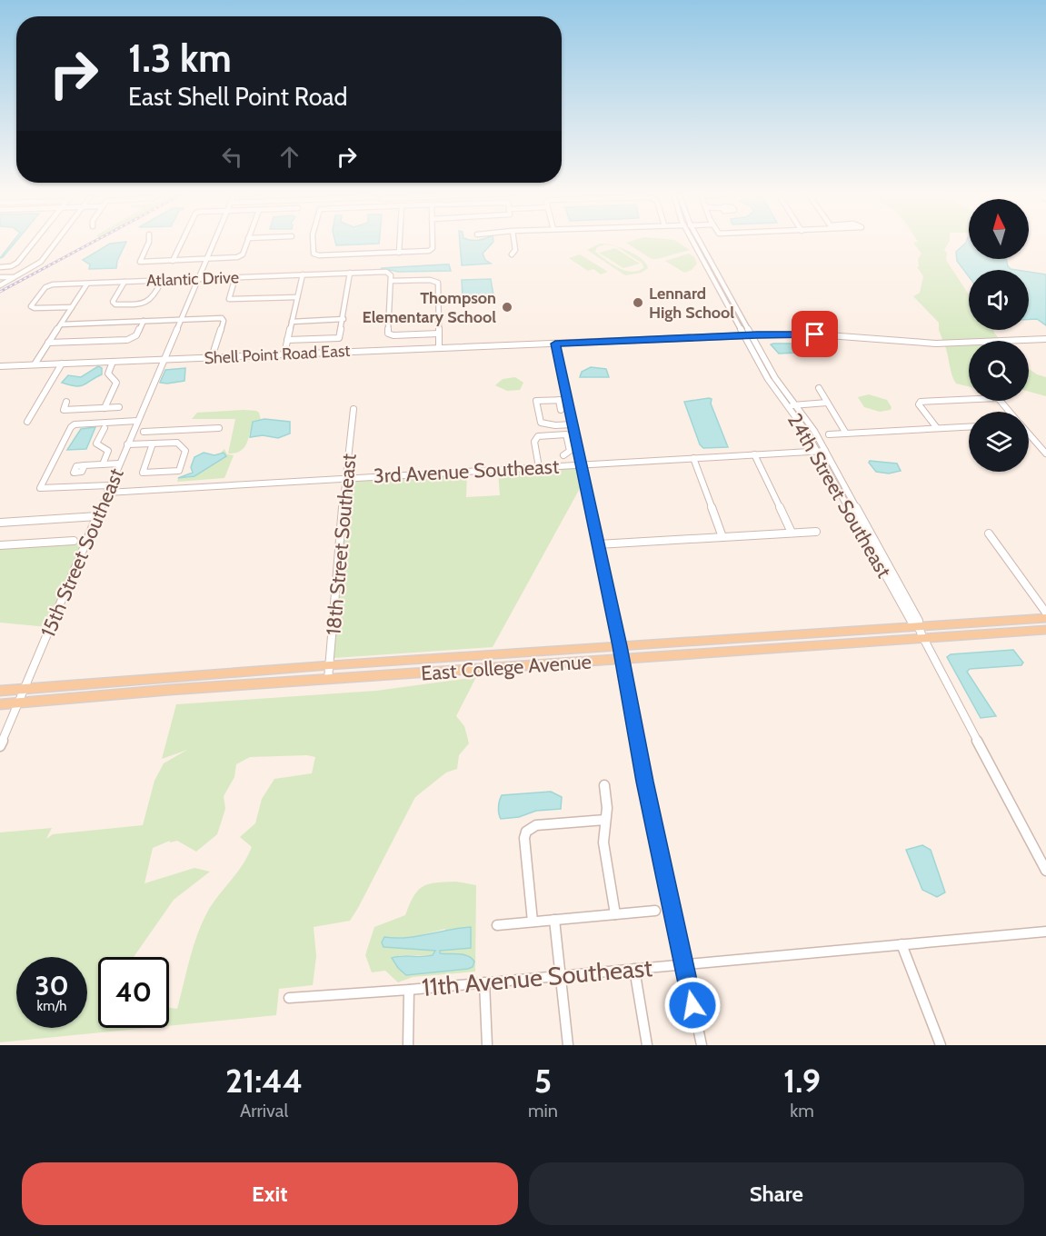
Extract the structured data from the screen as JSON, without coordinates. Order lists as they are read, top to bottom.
{
  "streets": {
    "main road": ["East College Avenue"],
    "street": [
      "Atlantic Drive",
      "Shell Point Road East",
      "3rd Avenue Southeast",
      "24th Street Southeast",
      "18th Street Southeast",
      "15th Street Southeast",
      "11th Avenue Southeast"
    ]
  },
  "crossings": [
    ["Atlantic Drive", "15th Street Southeast"],
    ["Shell Point Road East", "24th Street Southeast"],
    ["Shell Point Road East", "15th Street Southeast"],
    ["3rd Avenue Southeast", "24th Street Southeast"],
    ["3rd Avenue Southeast", "18th Street Southeast"],
    ["3rd Avenue Southeast", "15th Street Southeast"],
    ["24th Street Southeast", "East College Avenue"],
    ["18th Street Southeast", "East College Avenue"],
    ["15th Street Southeast", "East College Avenue"]
  ],
  "places": ["Lennard High School", "Thompson Elementary School"],
  "north": "top",
  "page": {
    "turn": ["1.3 km", "East Shell Point Road"],
    "speed": "30 km/h",
    "limit": "40",
    "eta": [
      "21:44",
      "Arrival",
      "5",
      "min",
      "1.9",
      "km"
    ],
    "buttons": ["Exit", "Share"]
  }
}
